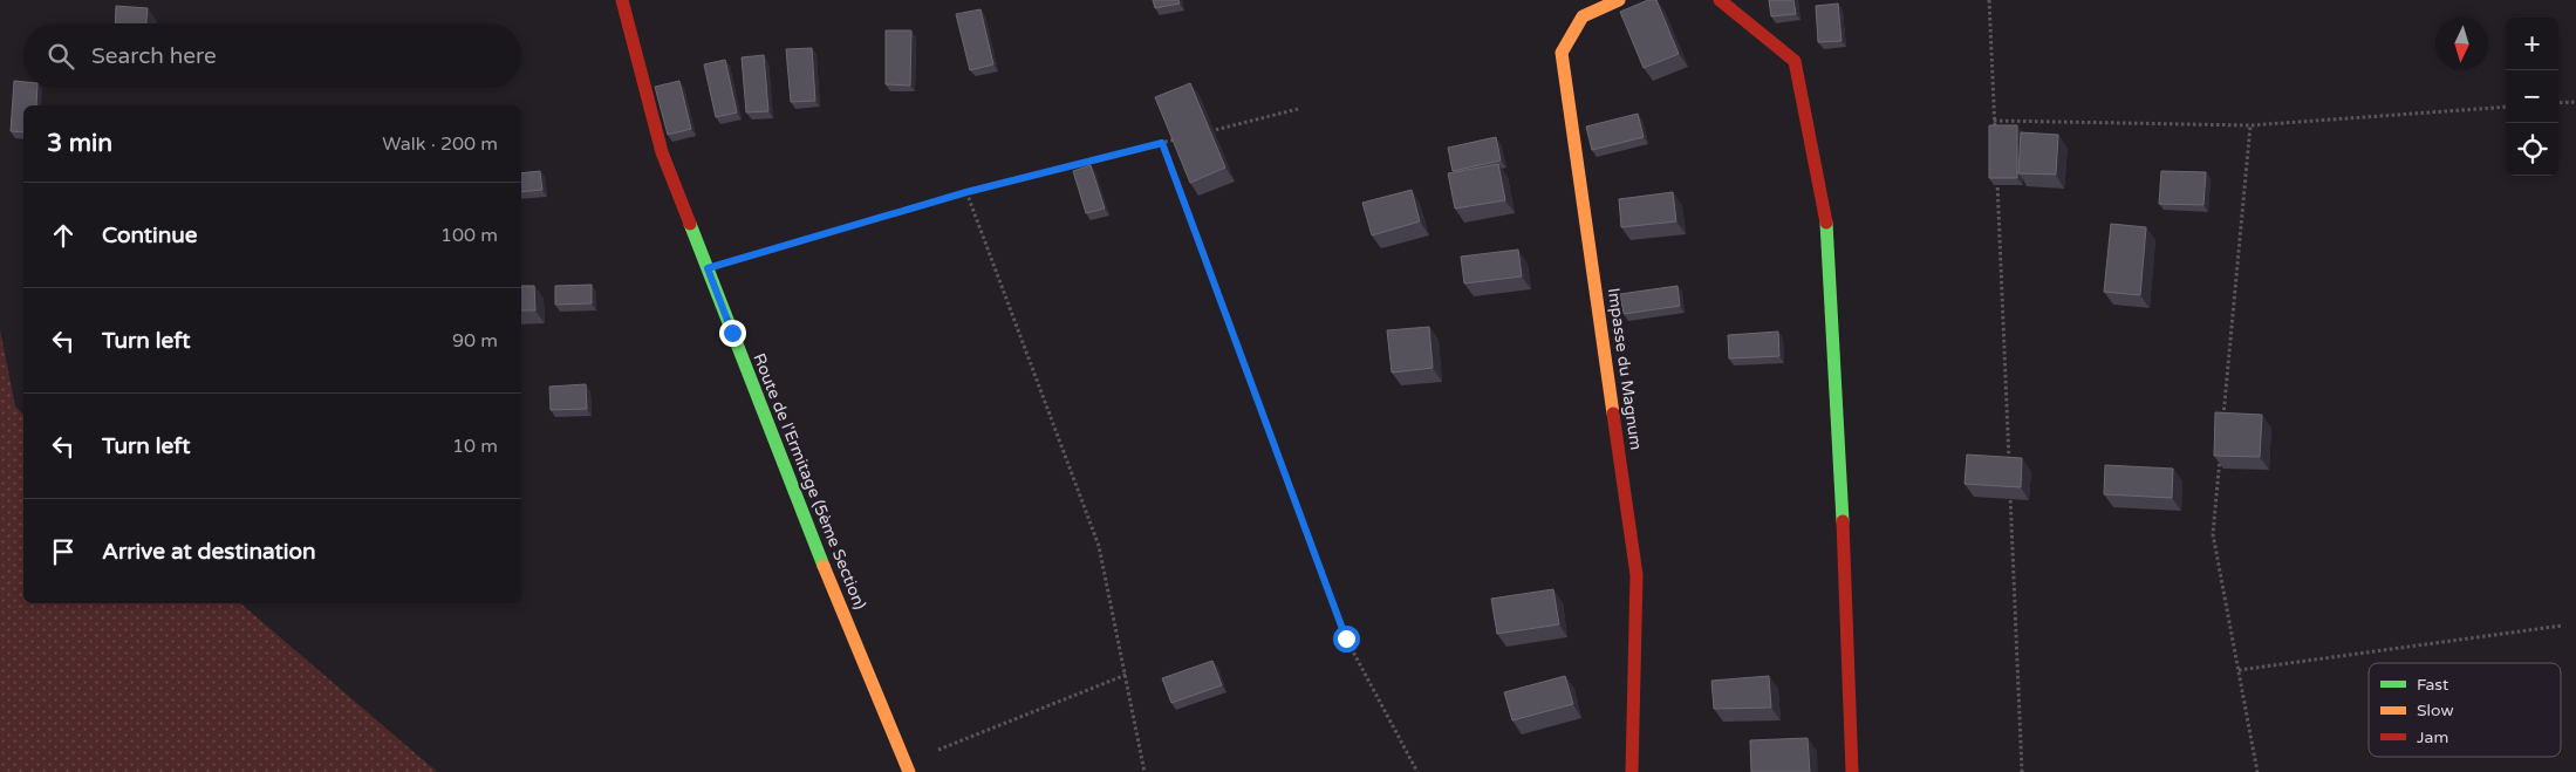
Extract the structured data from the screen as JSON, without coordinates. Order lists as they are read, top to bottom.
{
  "streets": {
    "street": ["Impasse du Magnum", "Route de l'Ermitage (5ème Section)"]
  },
  "legend": ["Fast", "Slow", "Jam"],
  "north": "bottom",
  "page": {
    "map_buttons": ["+", "−"],
    "search": "Search here",
    "heading": ["3 min", "Walk · 200 m"],
    "list": [
      ["Continue", "100 m"],
      ["Turn left", "90 m"],
      ["Turn left", "10 m"],
      "Arrive at destination"
    ]
  }
}
